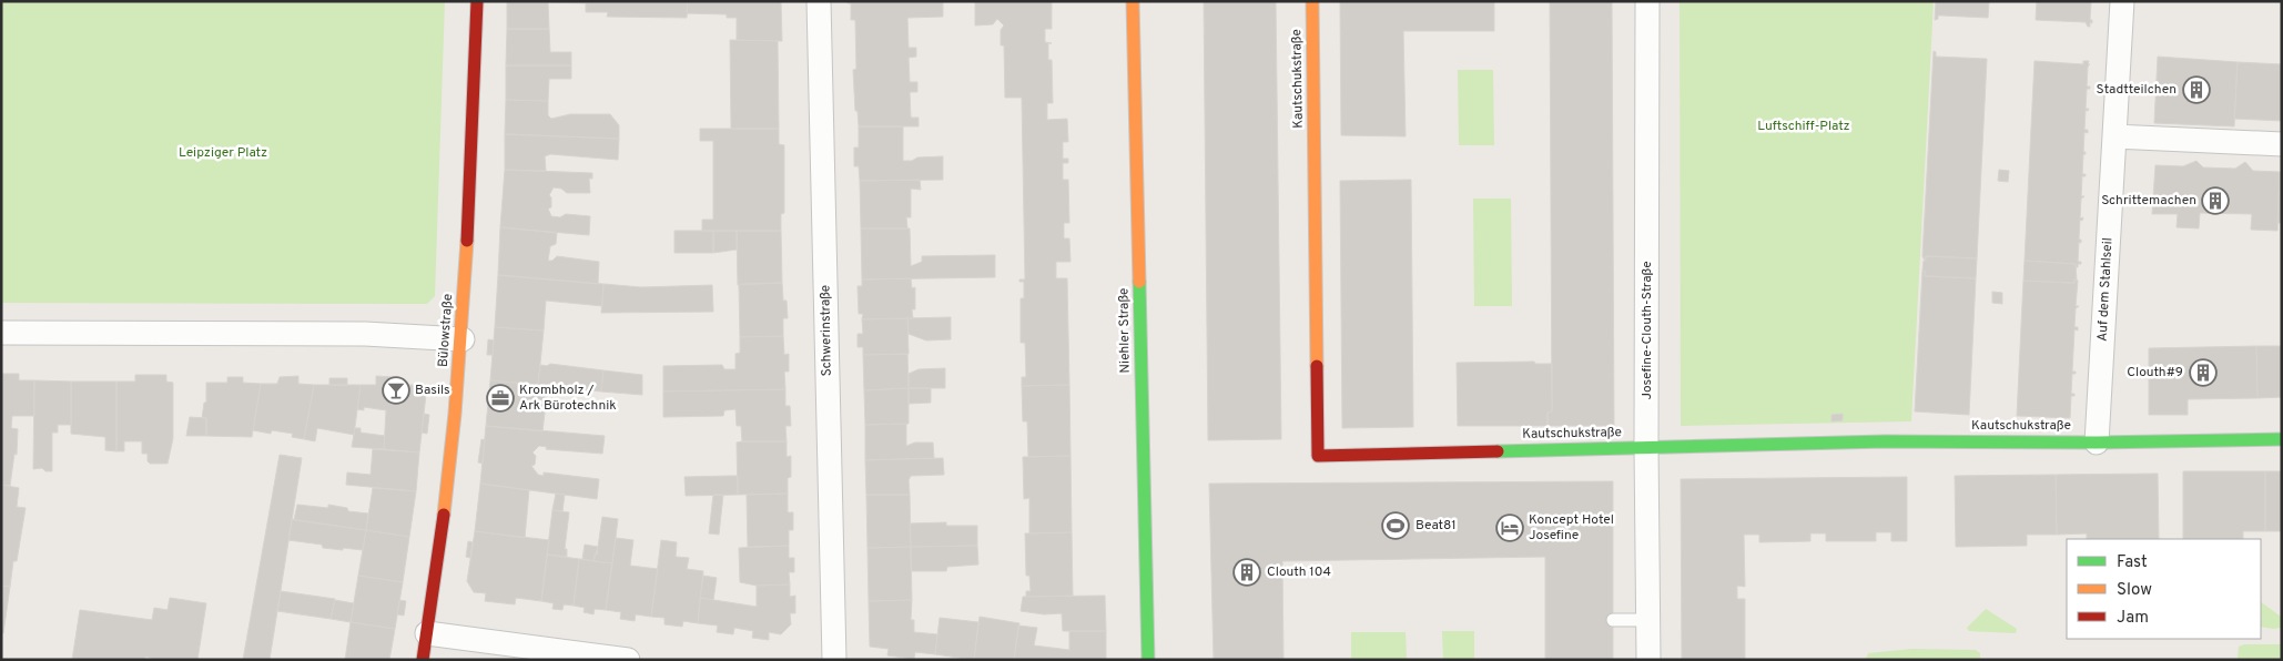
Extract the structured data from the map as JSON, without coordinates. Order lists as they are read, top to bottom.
{
  "streets": {
    "street": [
      "Kautschukstraße",
      "Auf dem Stahlseil",
      "Bülowstraße",
      "Schwerinstraße",
      "Niehler Straße",
      "Josefine-Clouth-Straße"
    ]
  },
  "crossings": [
    ["Kautschukstraße", "Auf dem Stahlseil"],
    ["Kautschukstraße", "Josefine-Clouth-Straße"]
  ],
  "parks": ["Luftschiff-Platz", "Leipziger Platz"],
  "places": {
    "building": [
      "Stadtteilchen",
      "Schrittemachen",
      "Clouth#9",
      "Clouth 104"
    ],
    "bar": ["Basils"],
    "office": ["Krombholz / Ark Bürotechnik"],
    "sports": ["Beat81"],
    "hotel": ["Koncept Hotel Josefine"]
  },
  "legend": ["Fast", "Slow", "Jam"]
}
